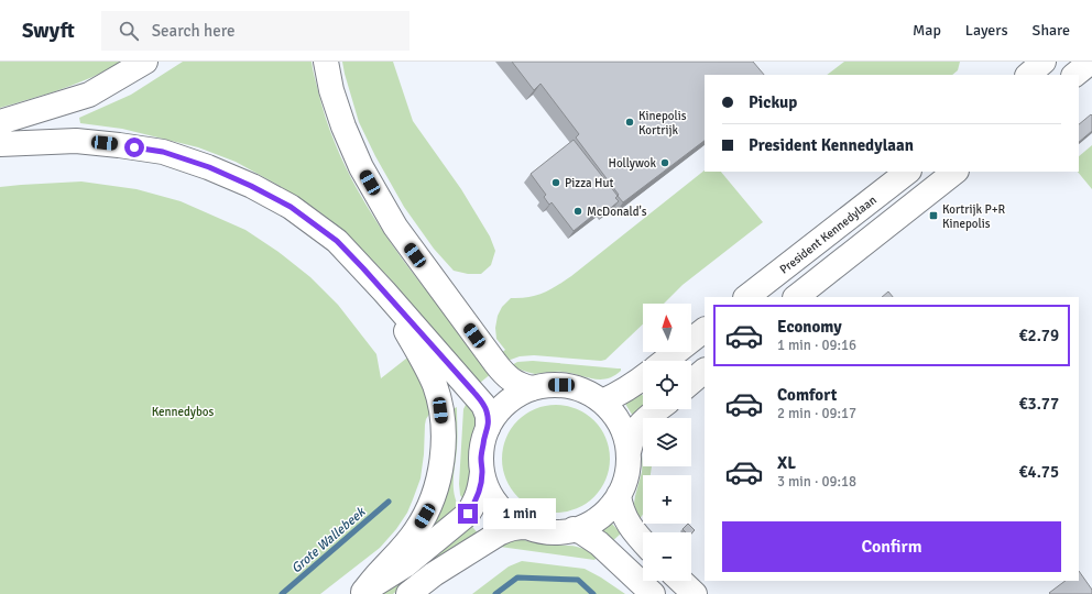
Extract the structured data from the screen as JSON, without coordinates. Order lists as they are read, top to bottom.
{
  "streets": {
    "main road": ["President Kennedylaan"]
  },
  "water": ["Grote Wallebeek"],
  "parks": ["Kennedybos"],
  "places": {
    "other": [
      "Kinepolis Kortrijk",
      "Hollywok",
      "Pizza Hut",
      "McDonald's"
    ],
    "transit": ["Kortrijk P+R Kinepolis"]
  },
  "north": "top",
  "page": {
    "header": "Swyft",
    "search": "Search here",
    "nav": ["Map", "Layers", "Share"],
    "banner": ["Pickup", "President Kennedylaan"],
    "map_buttons": ["+", "−"],
    "list": [
      {
        "name": "Economy",
        "note": "1 min · 09:16",
        "value": "€2.79"
      },
      {
        "name": "Comfort",
        "note": "2 min · 09:17",
        "value": "€3.77"
      },
      {
        "name": "XL",
        "note": "3 min · 09:18",
        "value": "€4.75"
      }
    ],
    "bubble": "1 min",
    "buttons": "Confirm"
  }
}
